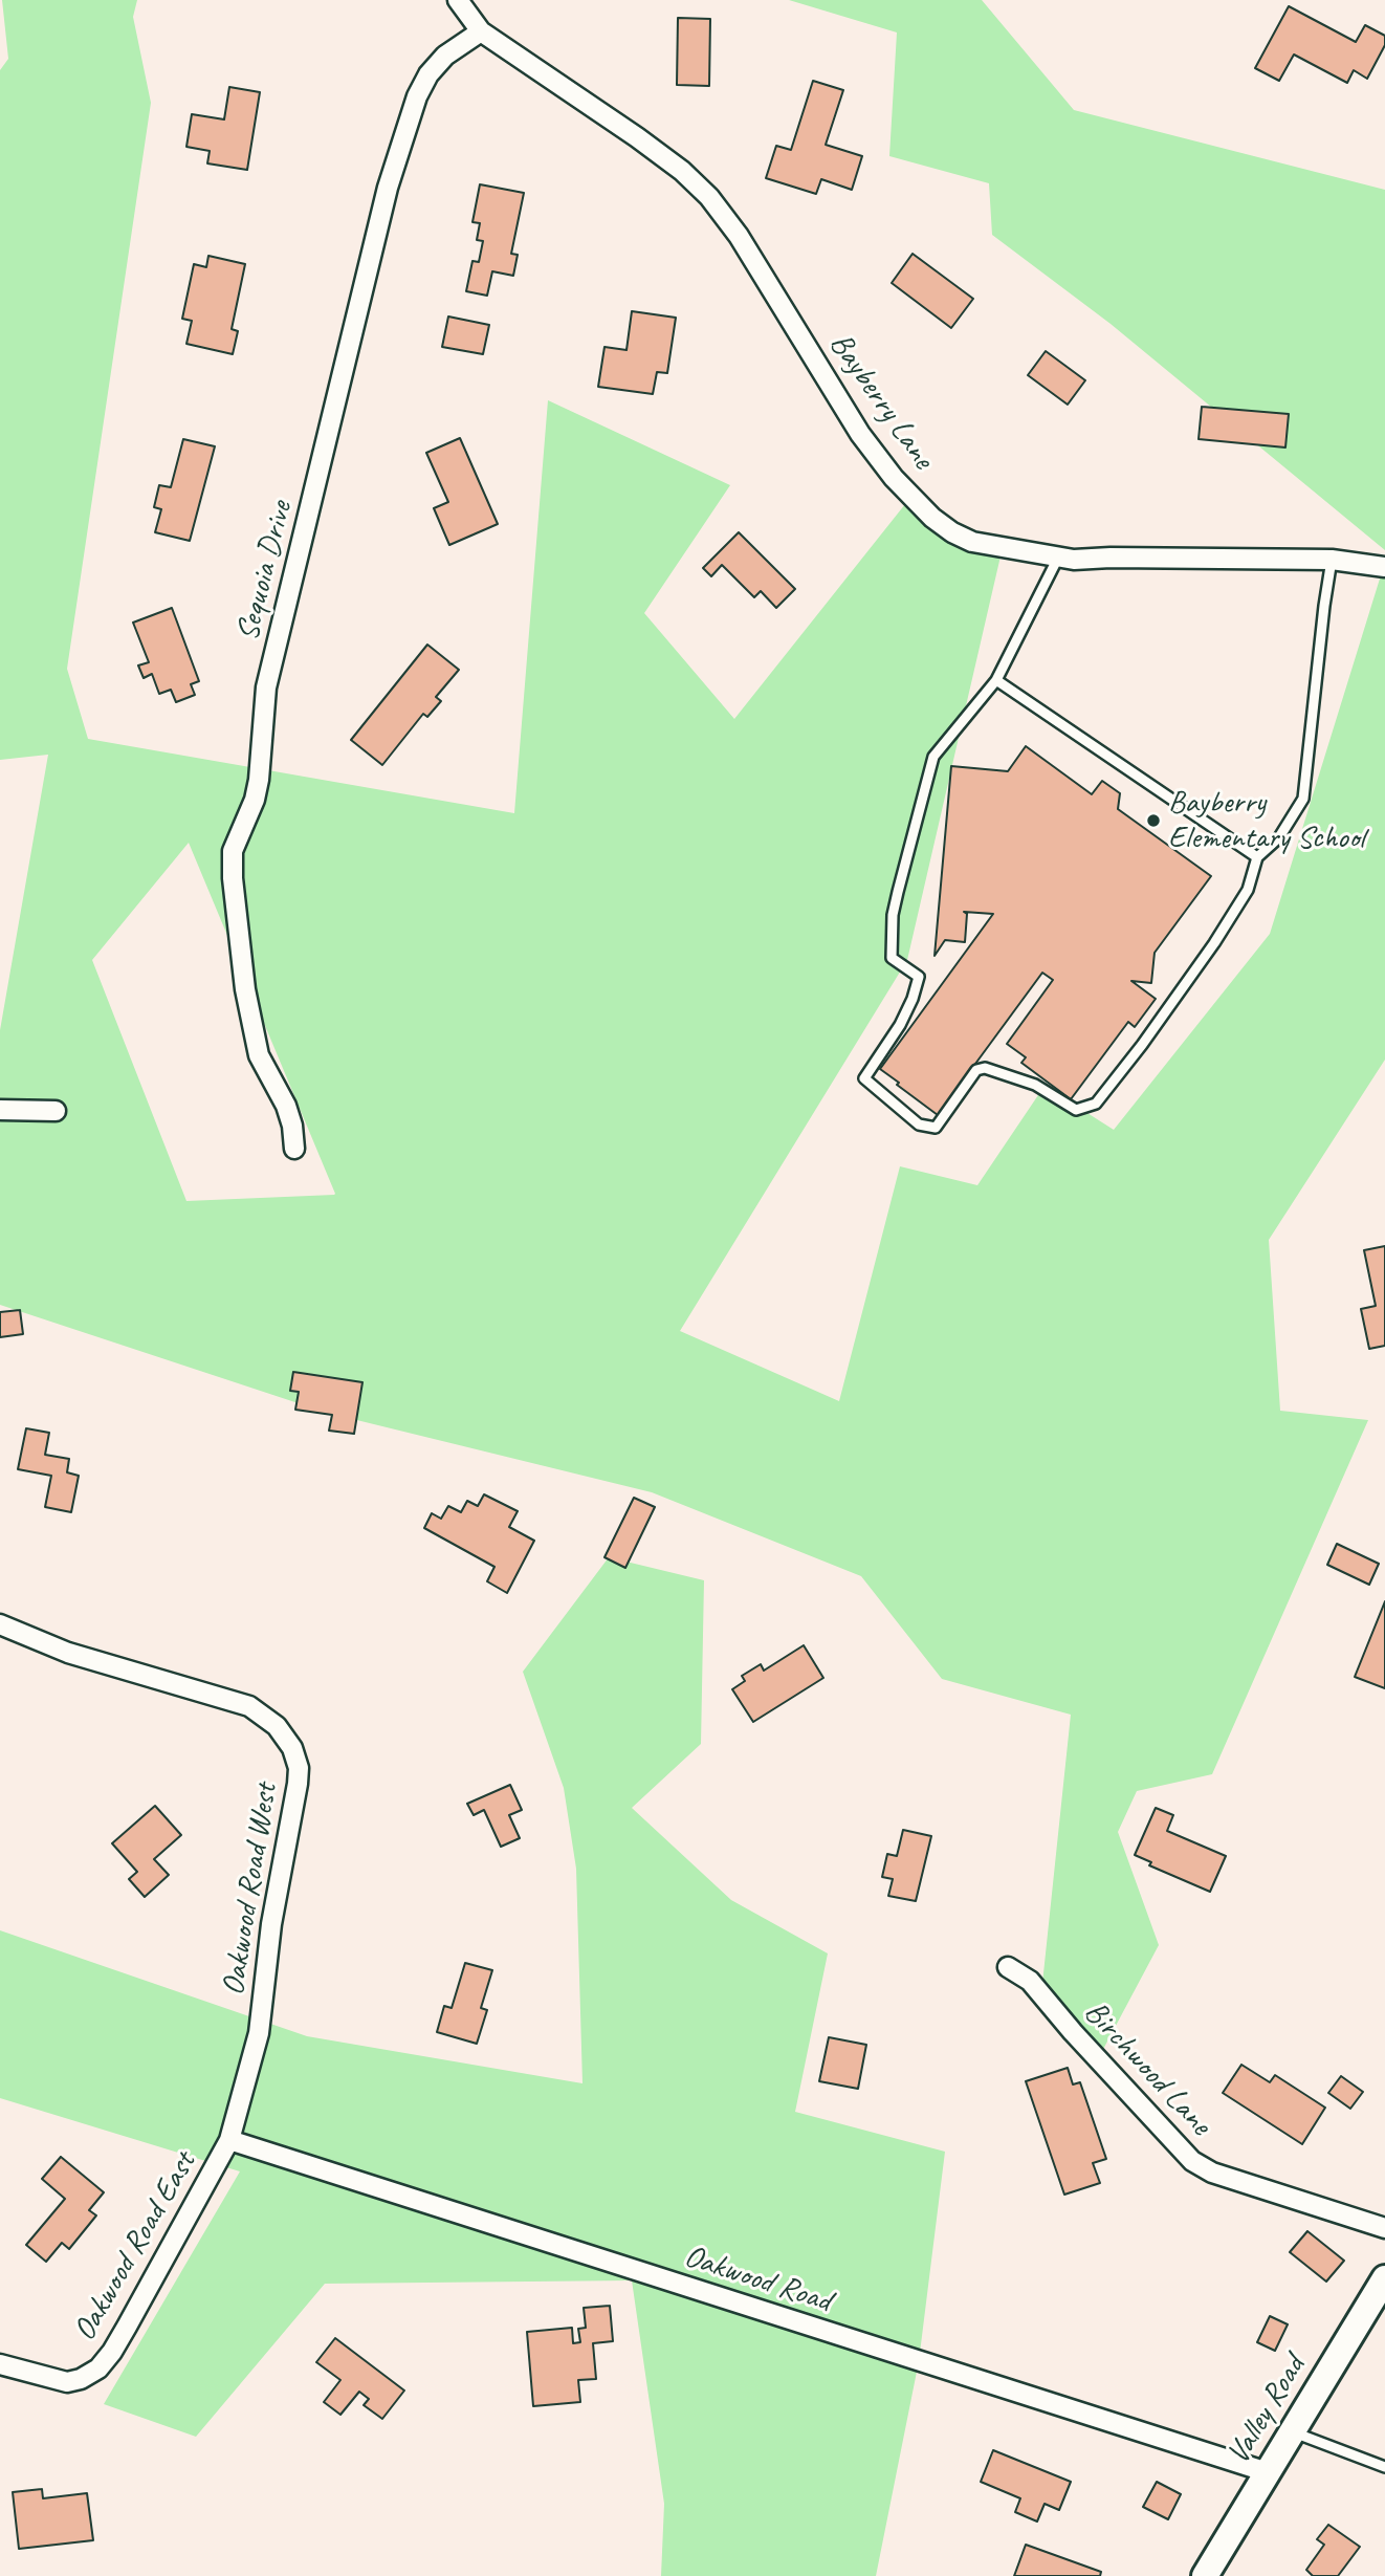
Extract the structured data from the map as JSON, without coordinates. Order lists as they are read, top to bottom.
{
  "streets": {
    "main road": ["Valley Road"],
    "street": [
      "Bayberry Lane",
      "Sequoia Drive",
      "Oakwood Road West",
      "Birchwood Lane",
      "Oakwood Road East",
      "Oakwood Road"
    ]
  },
  "crossings": [
    ["Bayberry Lane", "Sequoia Drive"],
    ["Oakwood Road West", "Oakwood Road East"],
    ["Oakwood Road West", "Oakwood Road"],
    ["Oakwood Road East", "Oakwood Road"],
    ["Oakwood Road", "Valley Road"]
  ],
  "places": ["Bayberry Elementary School"]
}
